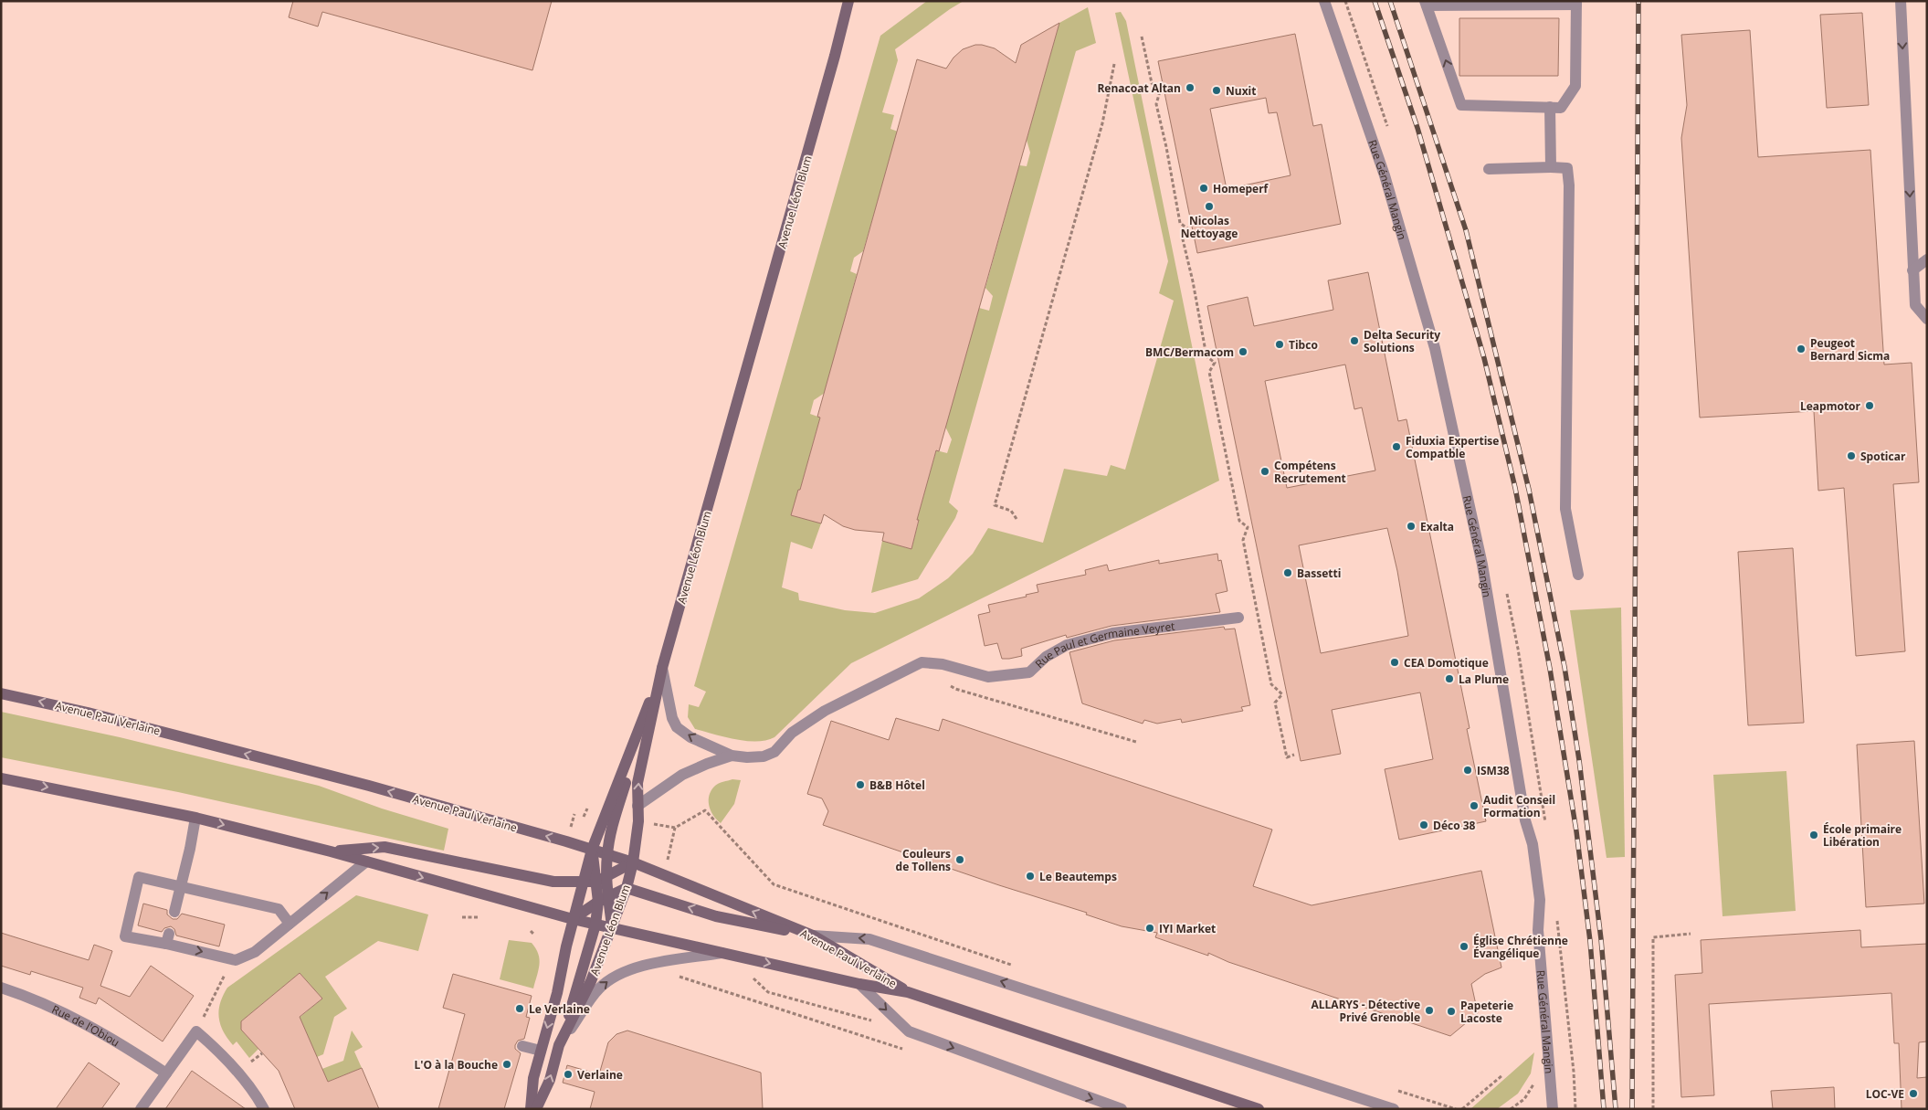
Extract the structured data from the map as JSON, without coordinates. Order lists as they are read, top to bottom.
{
  "streets": {
    "main road": ["Avenue Léon Blum", "Avenue Paul Verlaine"],
    "street": ["Rue Général Mangin", "Rue Paul et Germaine Veyret", "Rue de l'Obiou"]
  },
  "crossings": [
    ["Avenue Léon Blum", "Rue Paul et Germaine Veyret"],
    ["Avenue Léon Blum", "Avenue Paul Verlaine"]
  ],
  "places": [
    "Renacoat Altan",
    "Nuxit",
    "Homeperf",
    "Nicolas Nettoyage",
    "Delta Security Solutions",
    "Tibco",
    "Peugeot Bernard Sicma",
    "BMC/Bermacom",
    "Leapmotor",
    "Fiduxia Expertise Compatble",
    "Spoticar",
    "Compétens Recrutement",
    "Exalta",
    "Bassetti",
    "CEA Domotique",
    "La Plume",
    "ISM38",
    "B&B Hôtel",
    "Audit Conseil Formation",
    "Déco 38",
    "École primaire Libération",
    "Couleurs de Tollens",
    "Le Beautemps",
    "IYI Market",
    "Église Chrétienne Évangélique",
    "Le Verlaine",
    "ALLARYS - Détective Privé Grenoble",
    "Papeterie Lacoste",
    "L'O à la Bouche",
    "Verlaine",
    "LOC-VE"
  ]
}
